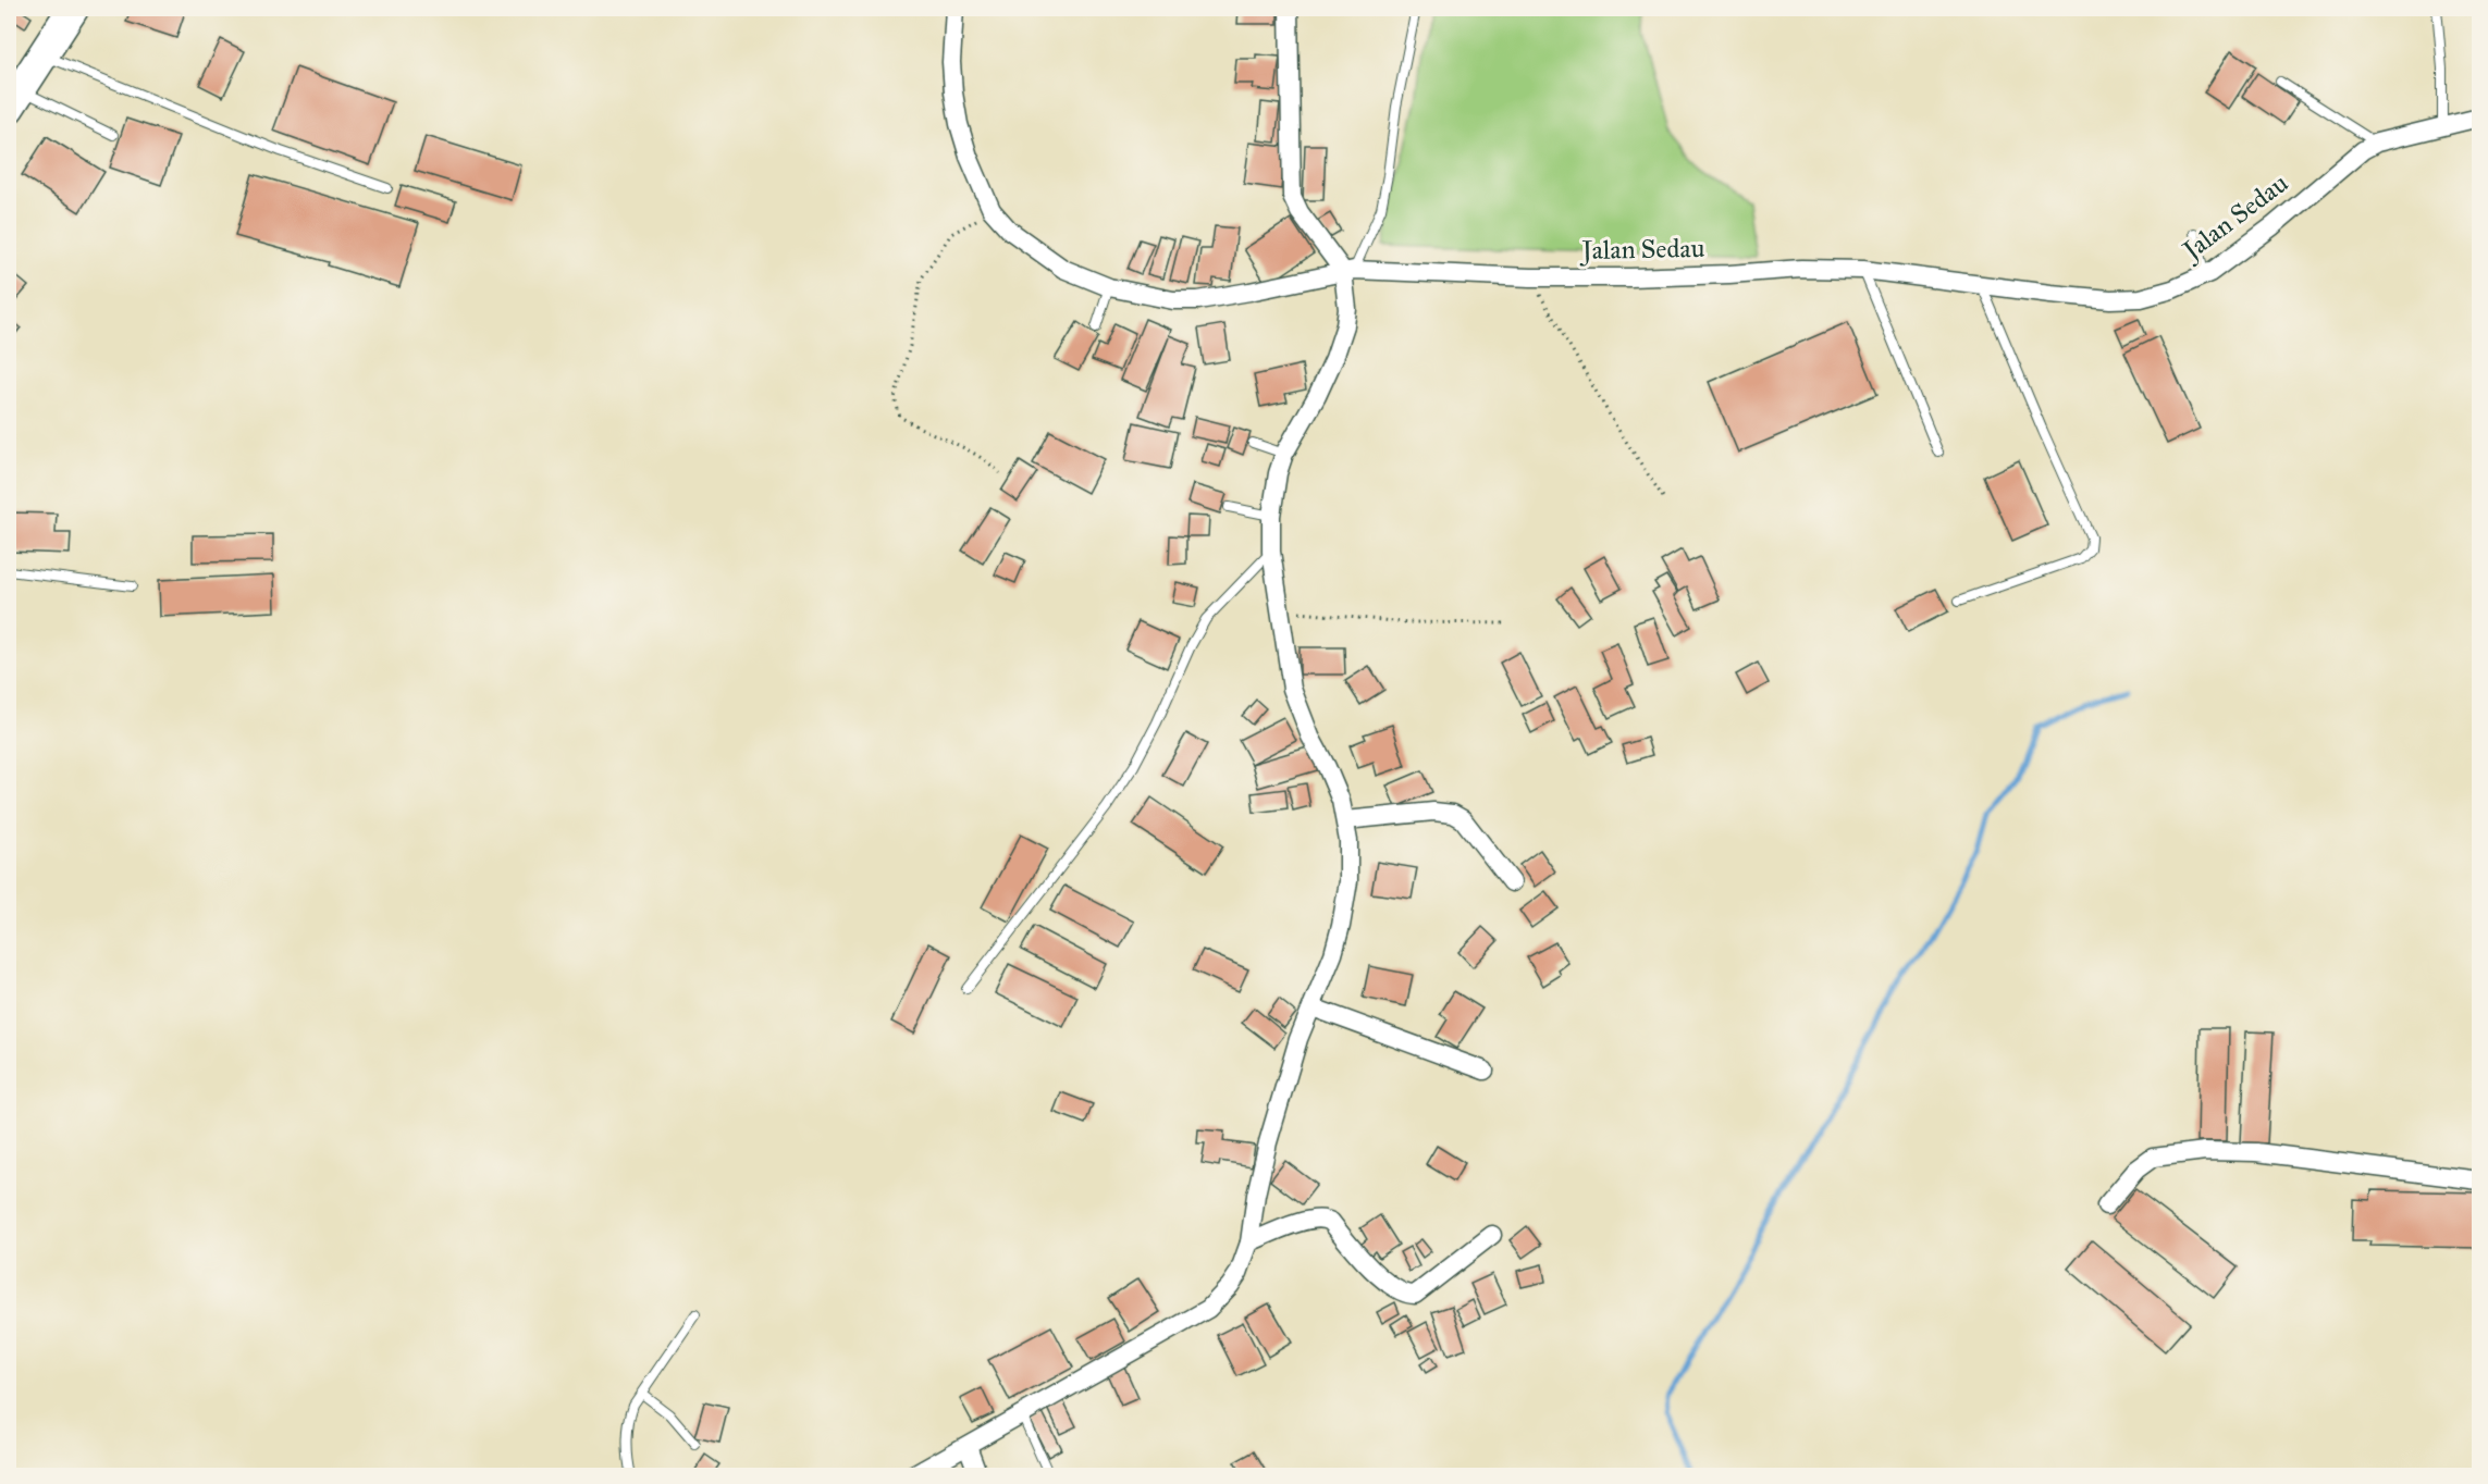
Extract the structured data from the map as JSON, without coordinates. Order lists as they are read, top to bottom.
{
  "streets": {
    "street": ["Jalan Sedau"]
  }
}
